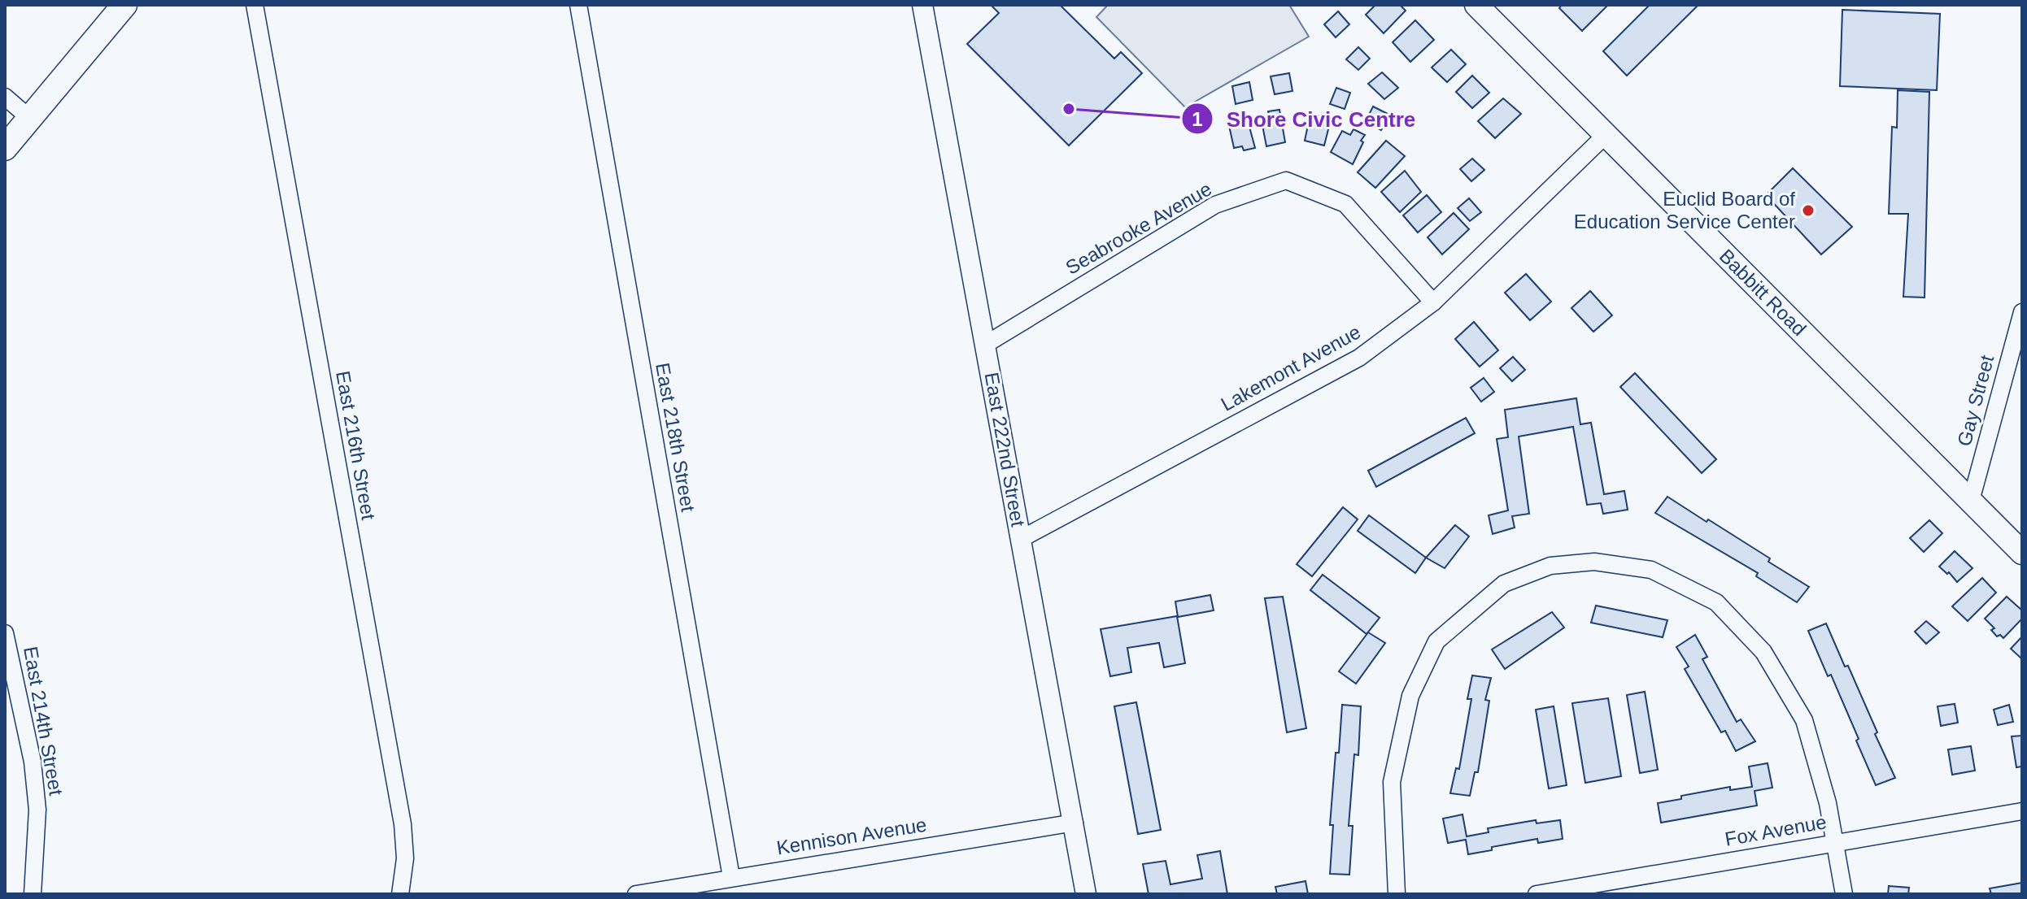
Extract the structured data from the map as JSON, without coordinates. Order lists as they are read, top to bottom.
{
  "streets": {
    "main road": ["Babbitt Road"],
    "street": [
      "Seabrooke Avenue",
      "Lakemont Avenue",
      "Gay Street",
      "East 218th Street",
      "East 216th Street",
      "East 222nd Street",
      "East 214th Street",
      "Fox Avenue",
      "Kennison Avenue"
    ]
  },
  "crossings": [
    ["Seabrooke Avenue", "Lakemont Avenue"],
    ["Seabrooke Avenue", "East 222nd Street"],
    ["Babbitt Road", "Lakemont Avenue"],
    ["Babbitt Road", "Gay Street"],
    ["Lakemont Avenue", "East 222nd Street"],
    ["East 218th Street", "Kennison Avenue"],
    ["East 222nd Street", "Kennison Avenue"]
  ],
  "places": ["Shore Civic Centre", "Euclid Board of Education Service Center"]
}
